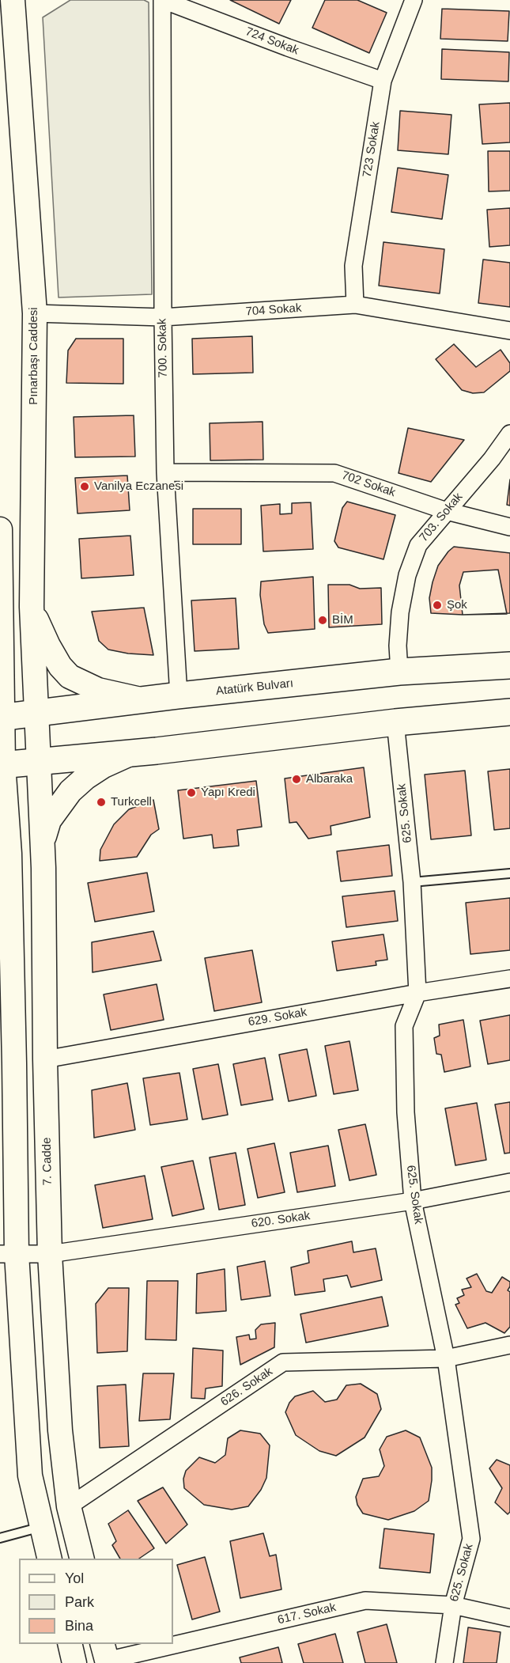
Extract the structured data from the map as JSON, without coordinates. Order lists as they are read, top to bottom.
{
  "streets": {
    "main road": ["Pınarbaşı Caddesi", "Atatürk Bulvarı", "7. Cadde"],
    "street": [
      "724 Sokak",
      "723 Sokak",
      "704 Sokak",
      "700. Sokak",
      "702 Sokak",
      "703. Sokak",
      "625. Sokak",
      "629. Sokak",
      "620. Sokak",
      "626. Sokak",
      "617. Sokak"
    ]
  },
  "crossings": [
    ["724 Sokak", "723 Sokak"],
    ["724 Sokak", "700. Sokak"],
    ["723 Sokak", "704 Sokak"],
    ["704 Sokak", "700. Sokak"],
    ["704 Sokak", "Pınarbaşı Caddesi"],
    ["700. Sokak", "702 Sokak"],
    ["700. Sokak", "Atatürk Bulvarı"],
    ["Pınarbaşı Caddesi", "Atatürk Bulvarı"],
    ["Pınarbaşı Caddesi", "7. Cadde"],
    ["702 Sokak", "703. Sokak"],
    ["703. Sokak", "Atatürk Bulvarı"],
    ["625. Sokak", "629. Sokak"],
    ["625. Sokak", "620. Sokak"],
    ["625. Sokak", "626. Sokak"],
    ["625. Sokak", "617. Sokak"],
    ["629. Sokak", "7. Cadde"],
    ["7. Cadde", "620. Sokak"],
    ["7. Cadde", "626. Sokak"]
  ],
  "places": [
    "Vanilya Eczanesi",
    "Şok",
    "BİM",
    "Albaraka",
    "Yapı Kredi",
    "Turkcell"
  ],
  "legend": ["Yol", "Park", "Bina"]
}
